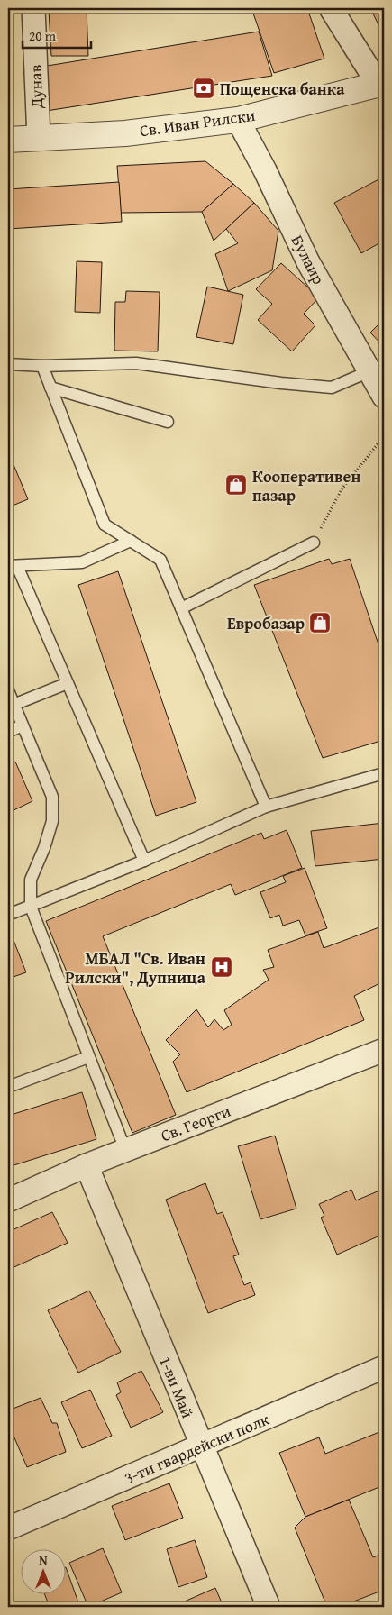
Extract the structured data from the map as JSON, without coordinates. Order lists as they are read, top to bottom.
{
  "streets": {
    "street": [
      "Дунав",
      "Св. Иван Рилски",
      "Булаир",
      "Св. Георги",
      "1-ви Май",
      "3-ти гвардейски полк"
    ]
  },
  "crossings": [
    ["Дунав", "Св. Иван Рилски"],
    ["Св. Иван Рилски", "Булаир"],
    ["Св. Георги", "1-ви Май"],
    ["1-ви Май", "3-ти гвардейски полк"]
  ],
  "places": {
    "bank": ["Пощенска банка"],
    "shop": ["Кооперативен пазар", "Евробазар"],
    "hospital": ["МБАЛ \"Св. Иван Рилски\", Дупница"]
  },
  "scale_bar": "20 m",
  "north": "top"
}
